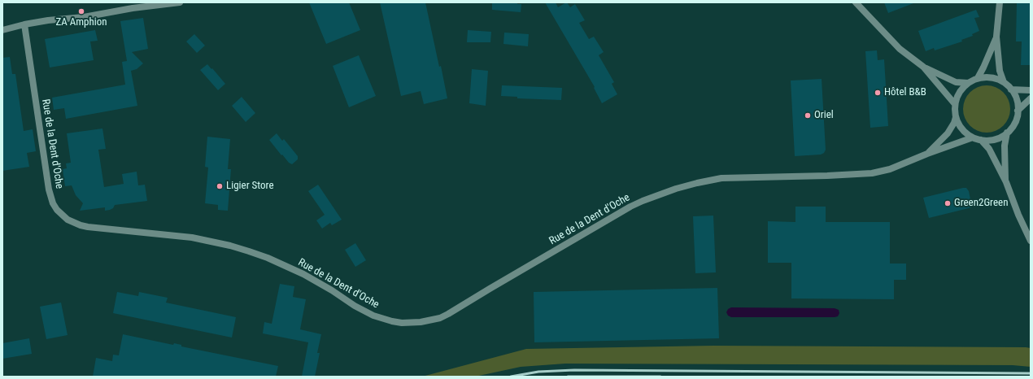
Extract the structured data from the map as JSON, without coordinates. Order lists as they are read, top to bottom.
{
  "streets": {
    "street": ["Rue de la Dent d'Oche"]
  },
  "places": [
    "ZA Amphion",
    "Hôtel B&B",
    "Oriel",
    "Ligier Store",
    "Green2Green"
  ]
}
